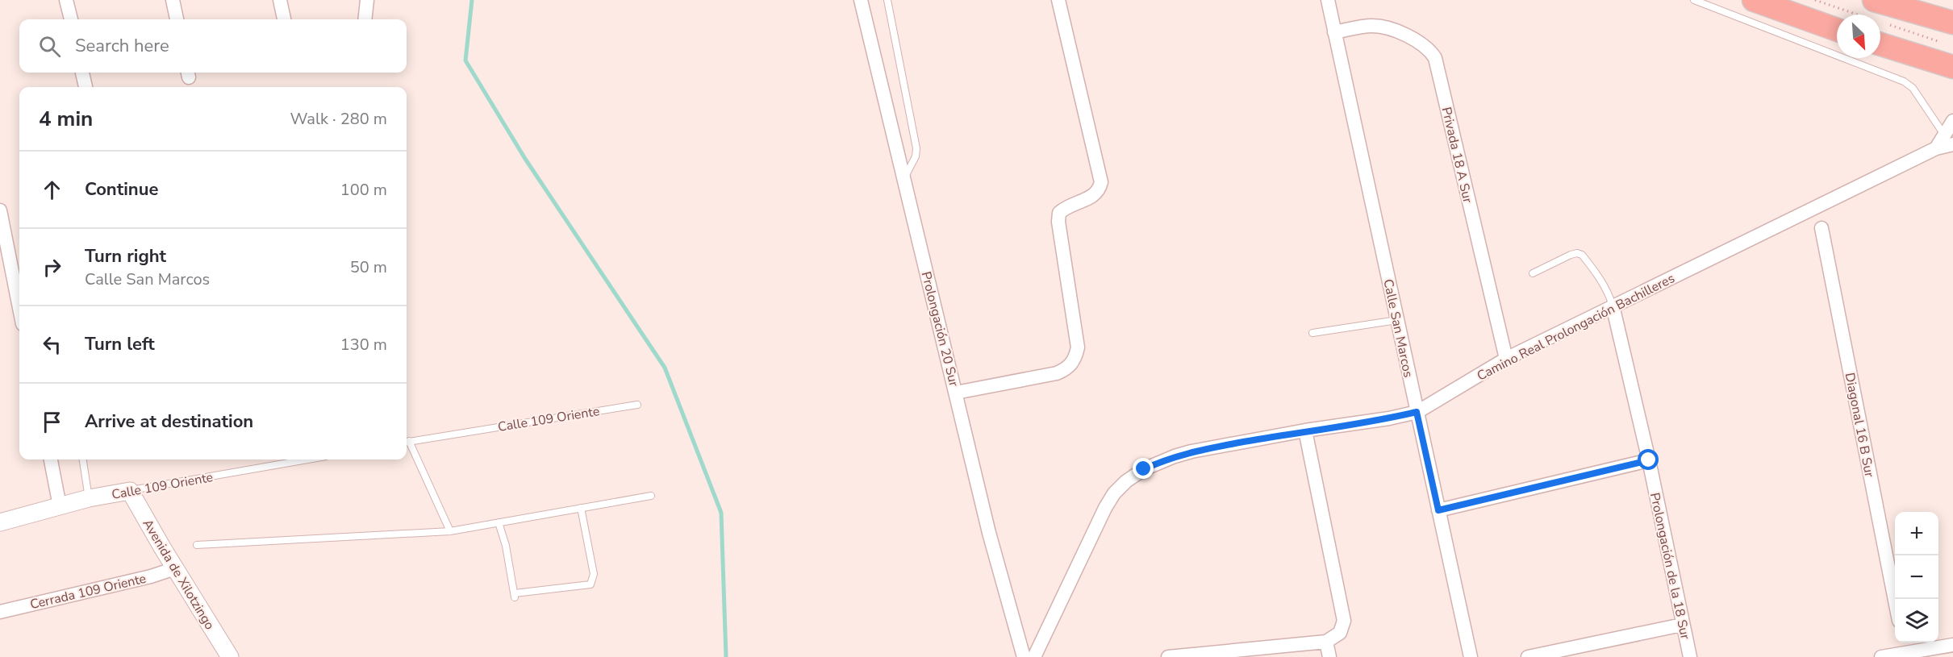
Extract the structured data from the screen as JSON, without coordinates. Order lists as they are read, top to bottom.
{
  "streets": {
    "street": [
      "Privada 18 A Sur",
      "Camino Real Prolongación Bachilleres",
      "Calle San Marcos",
      "Prolongación 20 Sur",
      "Calle 109 Oriente",
      "Diagonal 16 B Sur",
      "Prolongación de la 18 Sur",
      "Avenida de Xilotzingo",
      "Cerrada 109 Oriente"
    ]
  },
  "crossings": [
    ["Privada 18 A Sur", "Camino Real Prolongación Bachilleres"],
    ["Privada 18 A Sur", "Calle San Marcos"],
    ["Camino Real Prolongación Bachilleres", "Calle San Marcos"],
    ["Camino Real Prolongación Bachilleres", "Prolongación de la 18 Sur"],
    ["Calle 109 Oriente", "Avenida de Xilotzingo"],
    ["Avenida de Xilotzingo", "Cerrada 109 Oriente"]
  ],
  "north": "bottom right",
  "page": {
    "search": "Search here",
    "heading": ["4 min", "Walk · 280 m"],
    "list": [
      ["Continue", "100 m"],
      ["Turn right", "Calle San Marcos", "50 m"],
      ["Turn left", "130 m"],
      "Arrive at destination"
    ],
    "map_buttons": ["+", "−"]
  }
}
